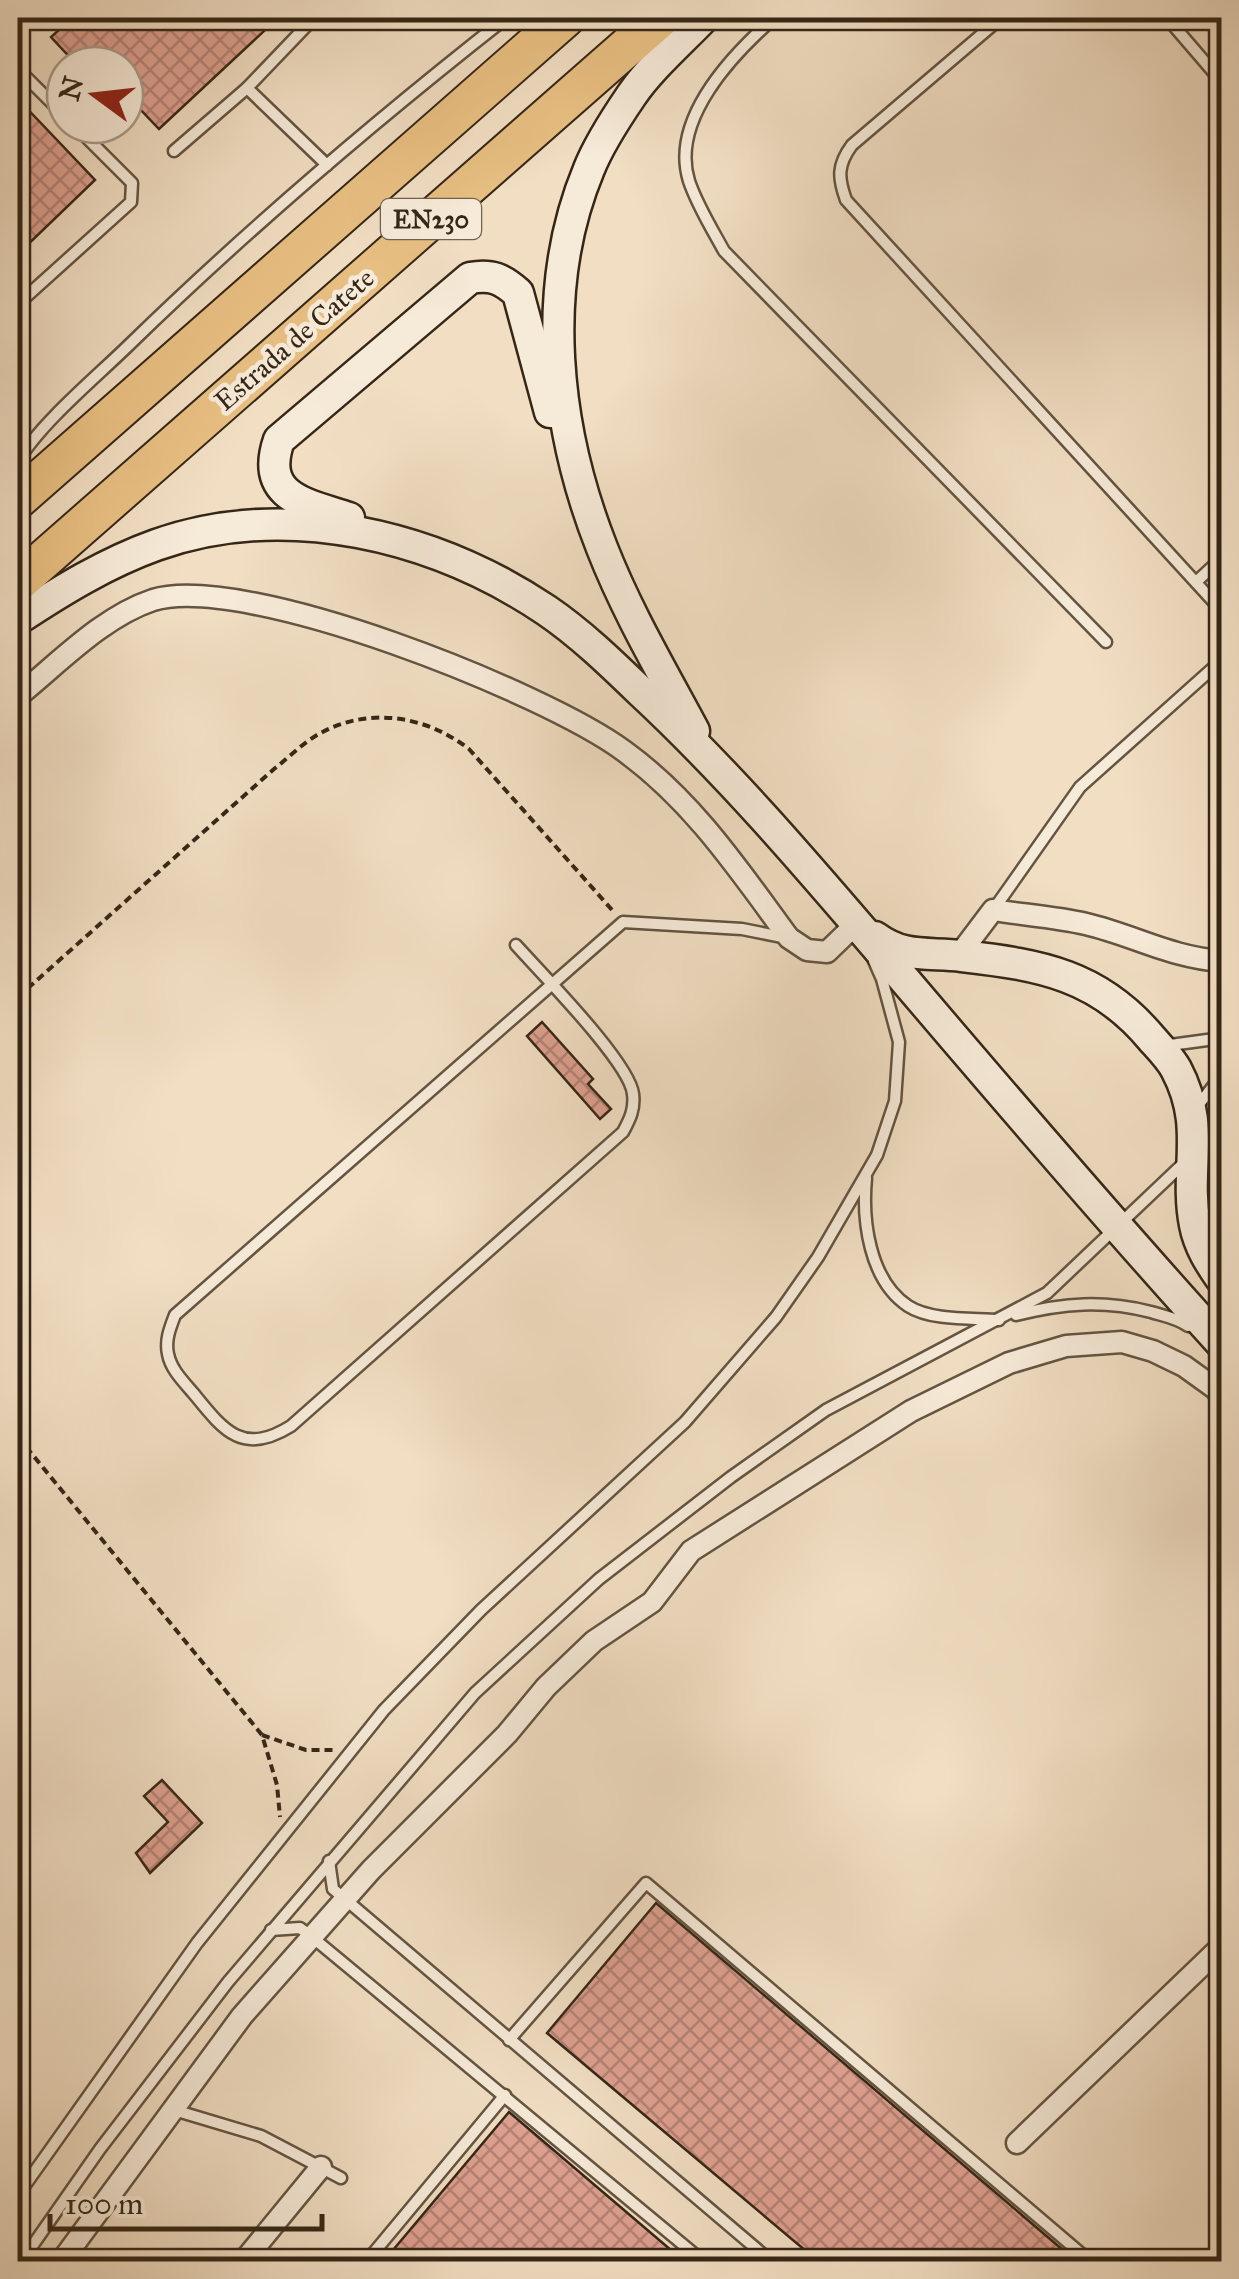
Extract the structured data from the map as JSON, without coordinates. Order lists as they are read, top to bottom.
{
  "streets": {
    "highway": ["EN230", "Estrada de Catete"]
  },
  "scale_bar": "100 m",
  "north": "left"
}
